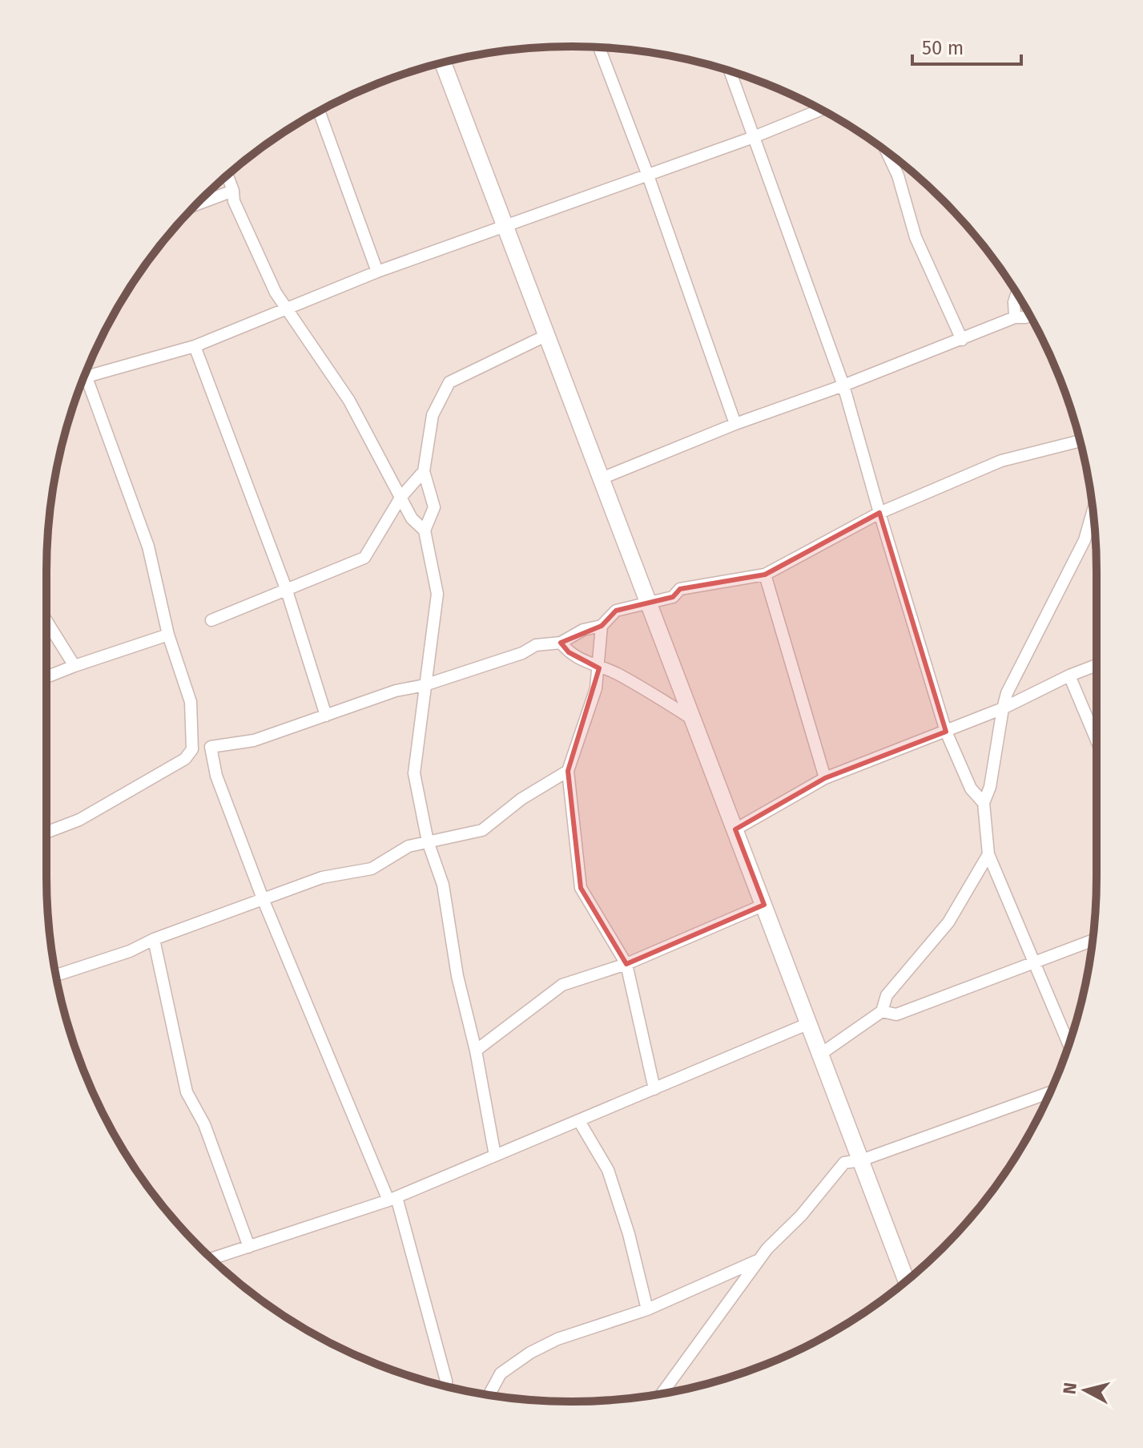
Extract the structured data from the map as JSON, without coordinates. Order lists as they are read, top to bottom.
{
  "scale_bar": "50 m",
  "north": "left"
}
